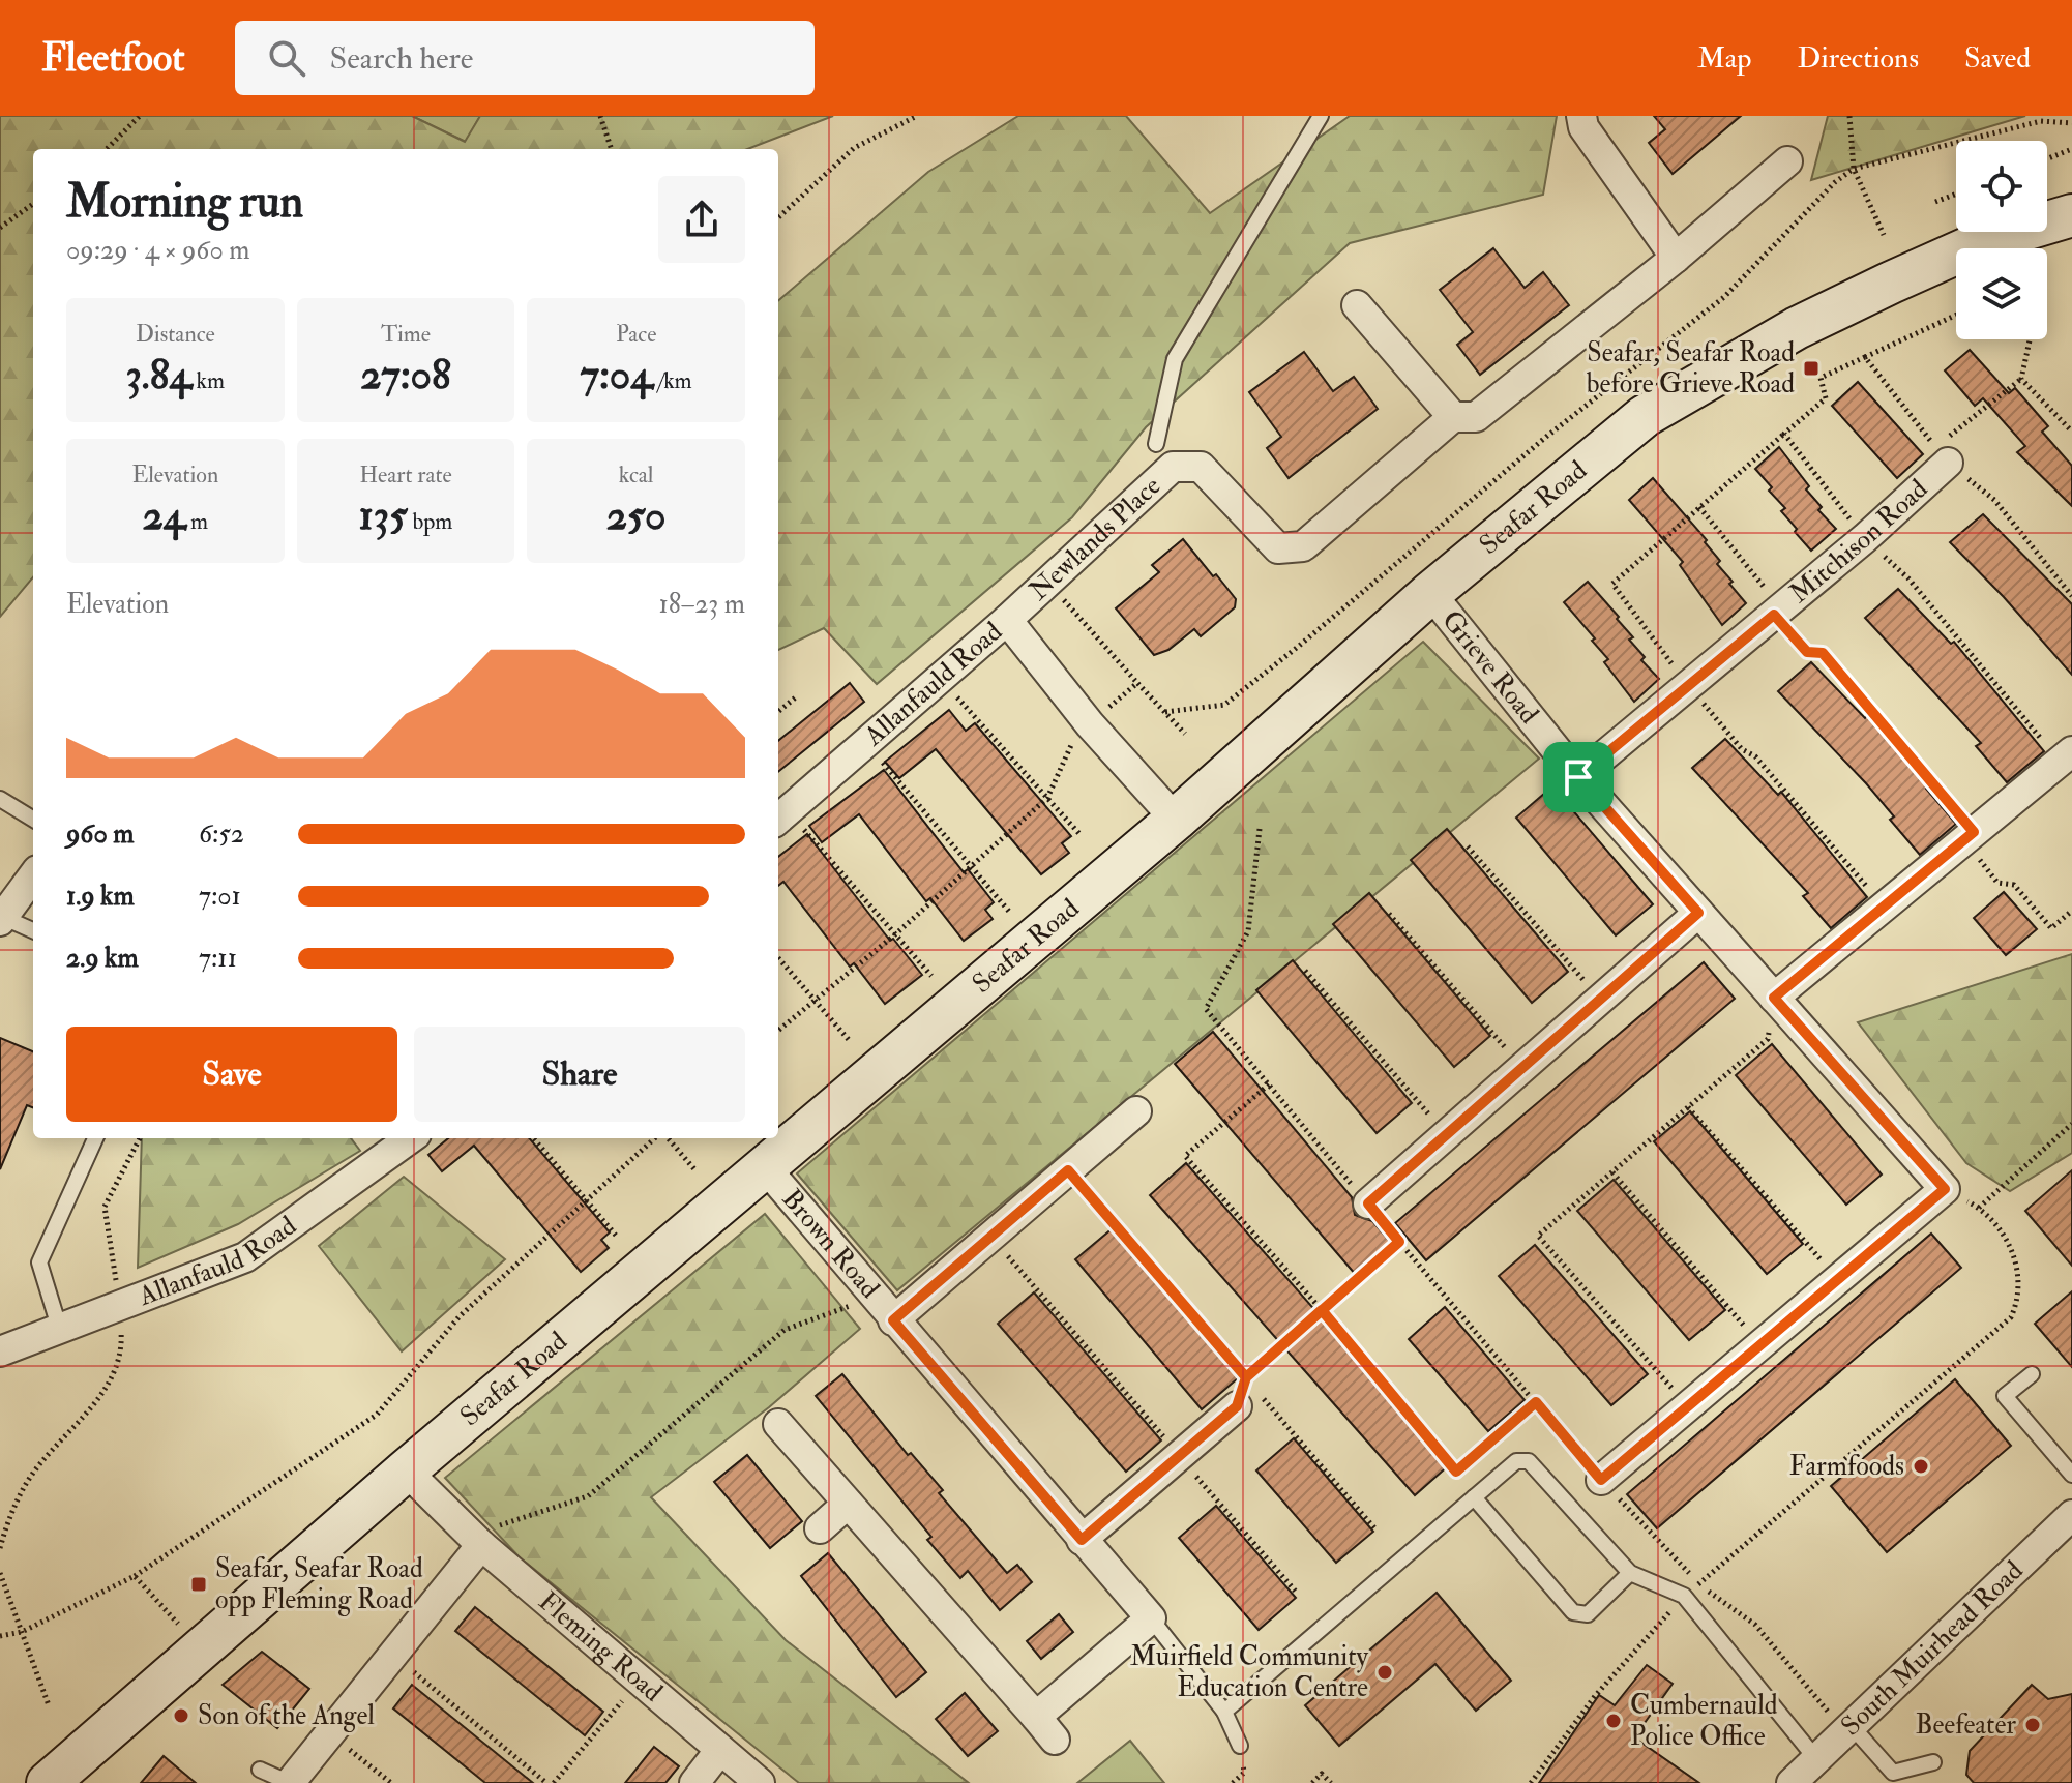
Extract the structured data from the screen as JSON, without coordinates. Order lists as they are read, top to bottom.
{
  "streets": {
    "street": [
      "Seafar Road",
      "Newlands Place",
      "Mitchison Road",
      "Grieve Road",
      "Allanfauld Road",
      "Brown Road",
      "Fleming Road",
      "South Muirhead Road"
    ]
  },
  "crossings": [
    ["Seafar Road", "Grieve Road"],
    ["Seafar Road", "Allanfauld Road"],
    ["Seafar Road", "Brown Road"],
    ["Seafar Road", "Fleming Road"],
    ["Newlands Place", "Allanfauld Road"],
    ["Mitchison Road", "Grieve Road"]
  ],
  "places": {
    "transit": ["Seafar, Seafar Road before Grieve Road", "Seafar, Seafar Road opp Fleming Road"],
    "other": [
      "Farmfoods",
      "Muirfield Community Education Centre",
      "Son of the Angel",
      "Cumbernauld Police Office",
      "Beefeater"
    ]
  },
  "page": {
    "header": "Fleetfoot",
    "search": "Search here",
    "nav": ["Map", "Directions", "Saved"],
    "heading": ["Morning run", "09:29 · 4 × 960 m"],
    "stats": [
      ["Distance", "3.84 km"],
      ["Time", "27:08"],
      ["Pace", "7:04 /km"],
      ["Elevation", "24 m"],
      ["Heart rate", "135 bpm"],
      ["kcal", "250"]
    ],
    "chart": ["Elevation", "18–23 m"],
    "list": [
      {
        "name": "960 m",
        "note": "6:52"
      },
      {
        "name": "1.9 km",
        "note": "7:01"
      },
      {
        "name": "2.9 km",
        "note": "7:11"
      }
    ],
    "buttons": ["Save", "Share"]
  }
}
